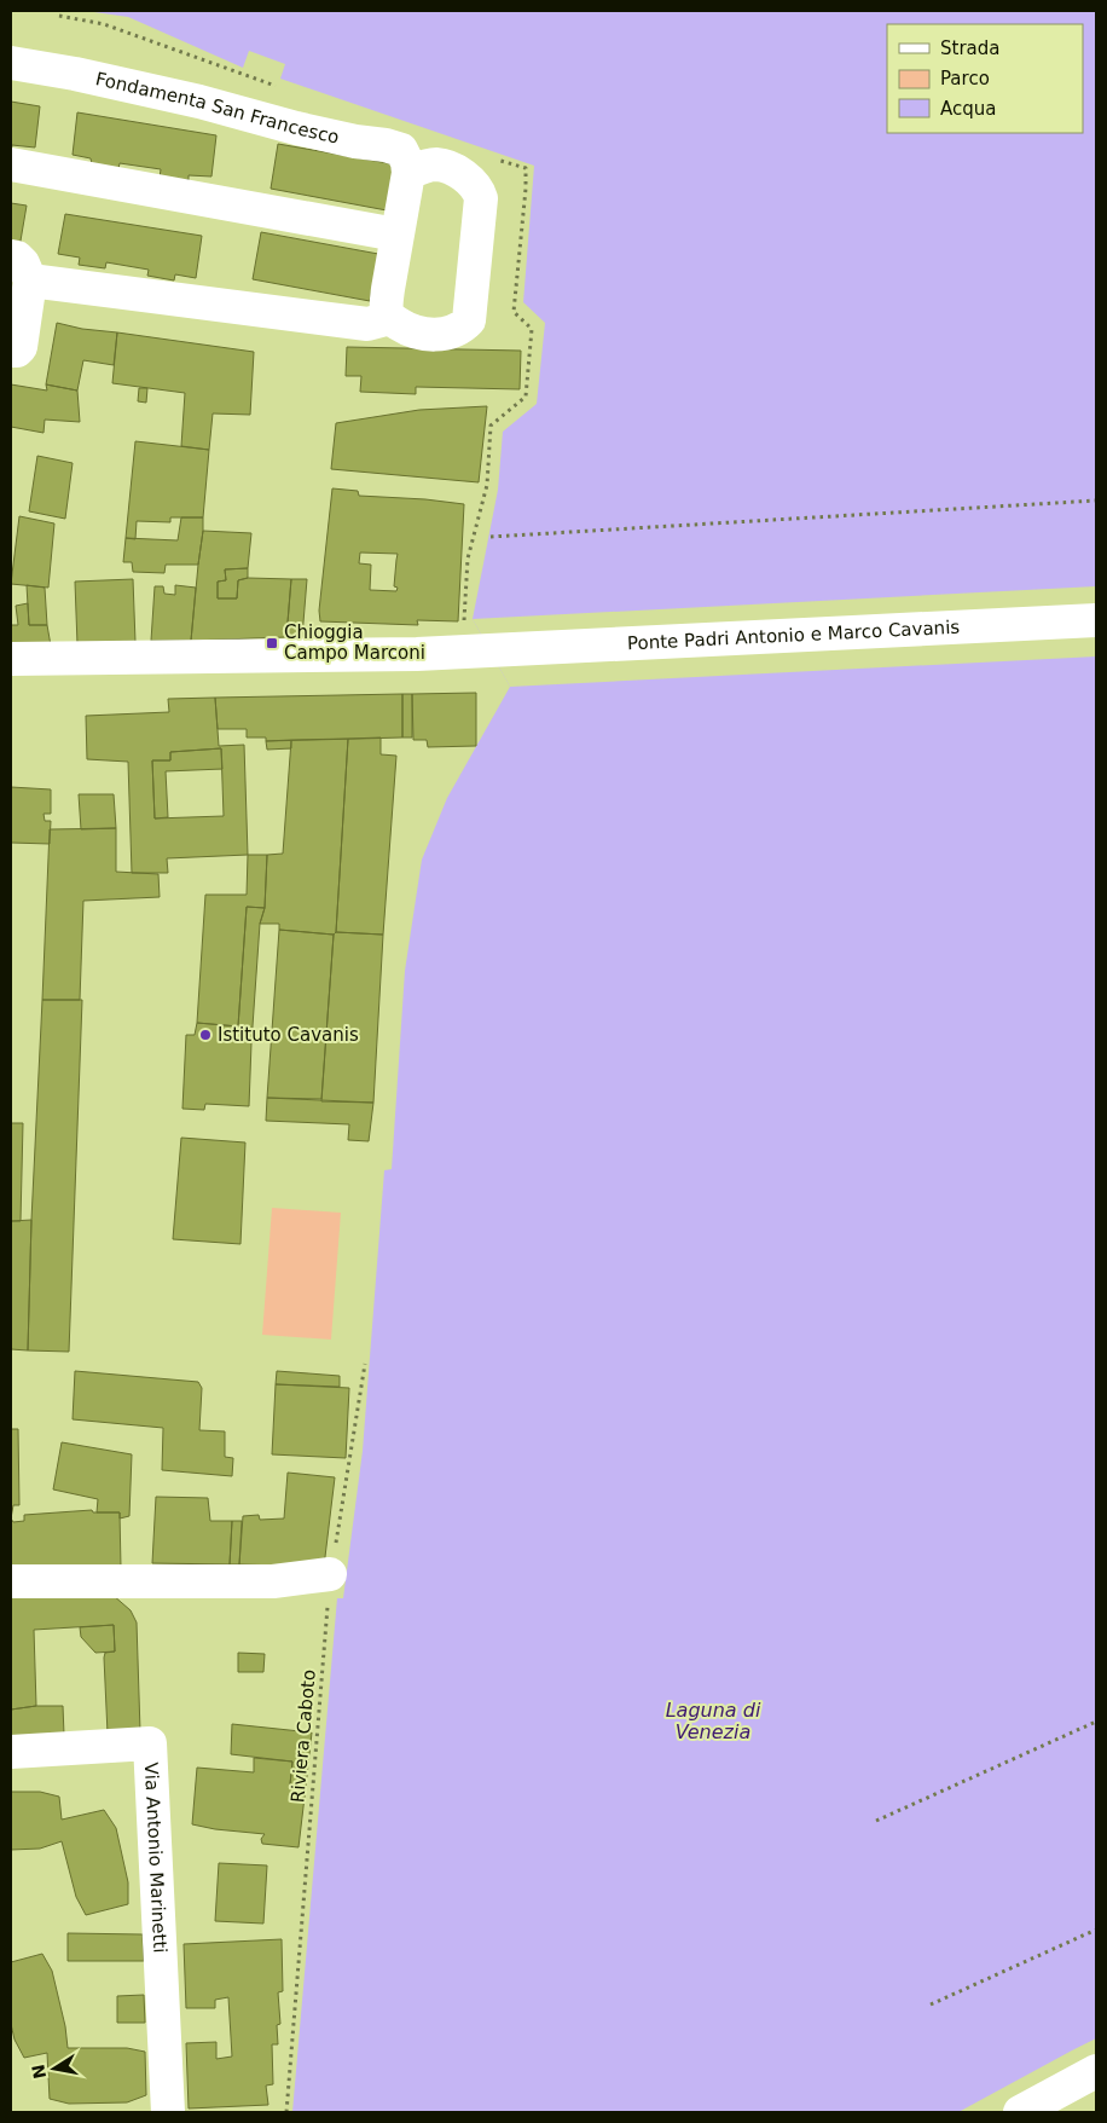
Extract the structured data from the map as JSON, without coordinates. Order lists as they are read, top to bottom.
{
  "streets": {
    "street": ["Fondamenta San Francesco", "Ponte Padri Antonio e Marco Cavanis", "Via Antonio Marinetti"],
    "path": ["Riviera Caboto"]
  },
  "water": ["Laguna di Venezia"],
  "places": {
    "transit": ["Chioggia Campo Marconi"],
    "other": ["Istituto Cavanis"]
  },
  "legend": ["Strada", "Parco", "Acqua"],
  "north": "left"
}
